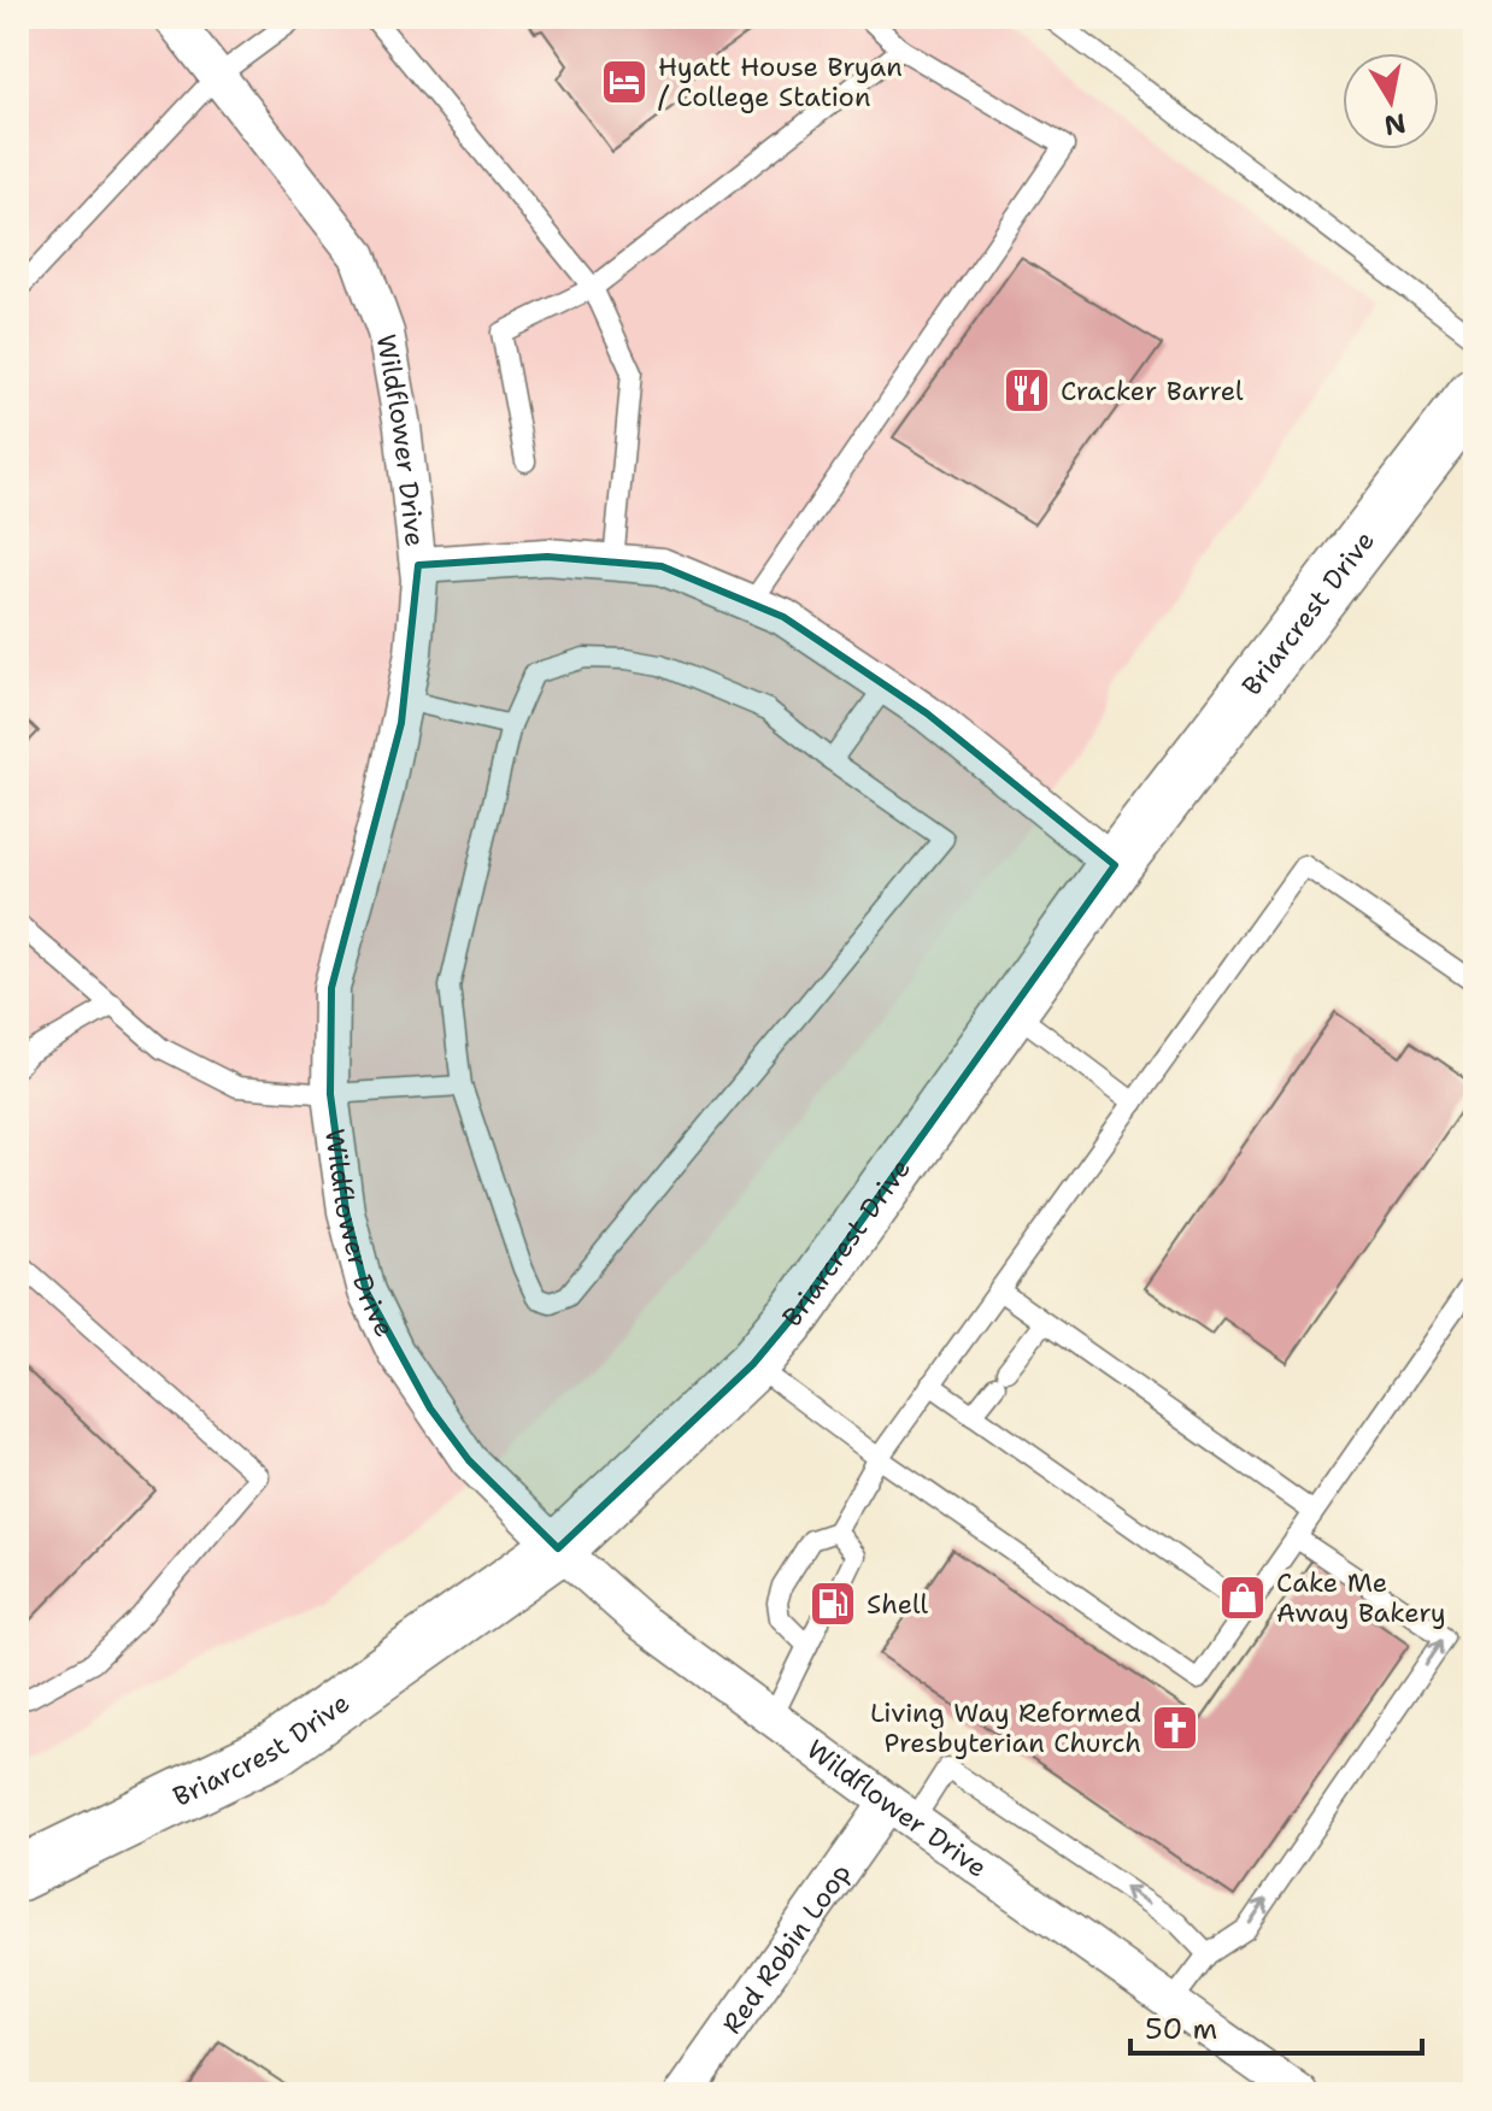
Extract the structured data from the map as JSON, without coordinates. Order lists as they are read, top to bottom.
{
  "streets": {
    "main road": ["Briarcrest Drive"],
    "street": ["Wildflower Drive", "Red Robin Loop"]
  },
  "crossings": [
    ["Wildflower Drive", "Briarcrest Drive"],
    ["Wildflower Drive", "Red Robin Loop"]
  ],
  "places": {
    "hotel": ["Hyatt House Bryan / College Station"],
    "restaurant": ["Cracker Barrel"],
    "shop": ["Cake Me Away Bakery"],
    "fuel station": ["Shell"],
    "church": ["Living Way Reformed Presbyterian Church"]
  },
  "scale_bar": "50 m",
  "north": "bottom"
}
